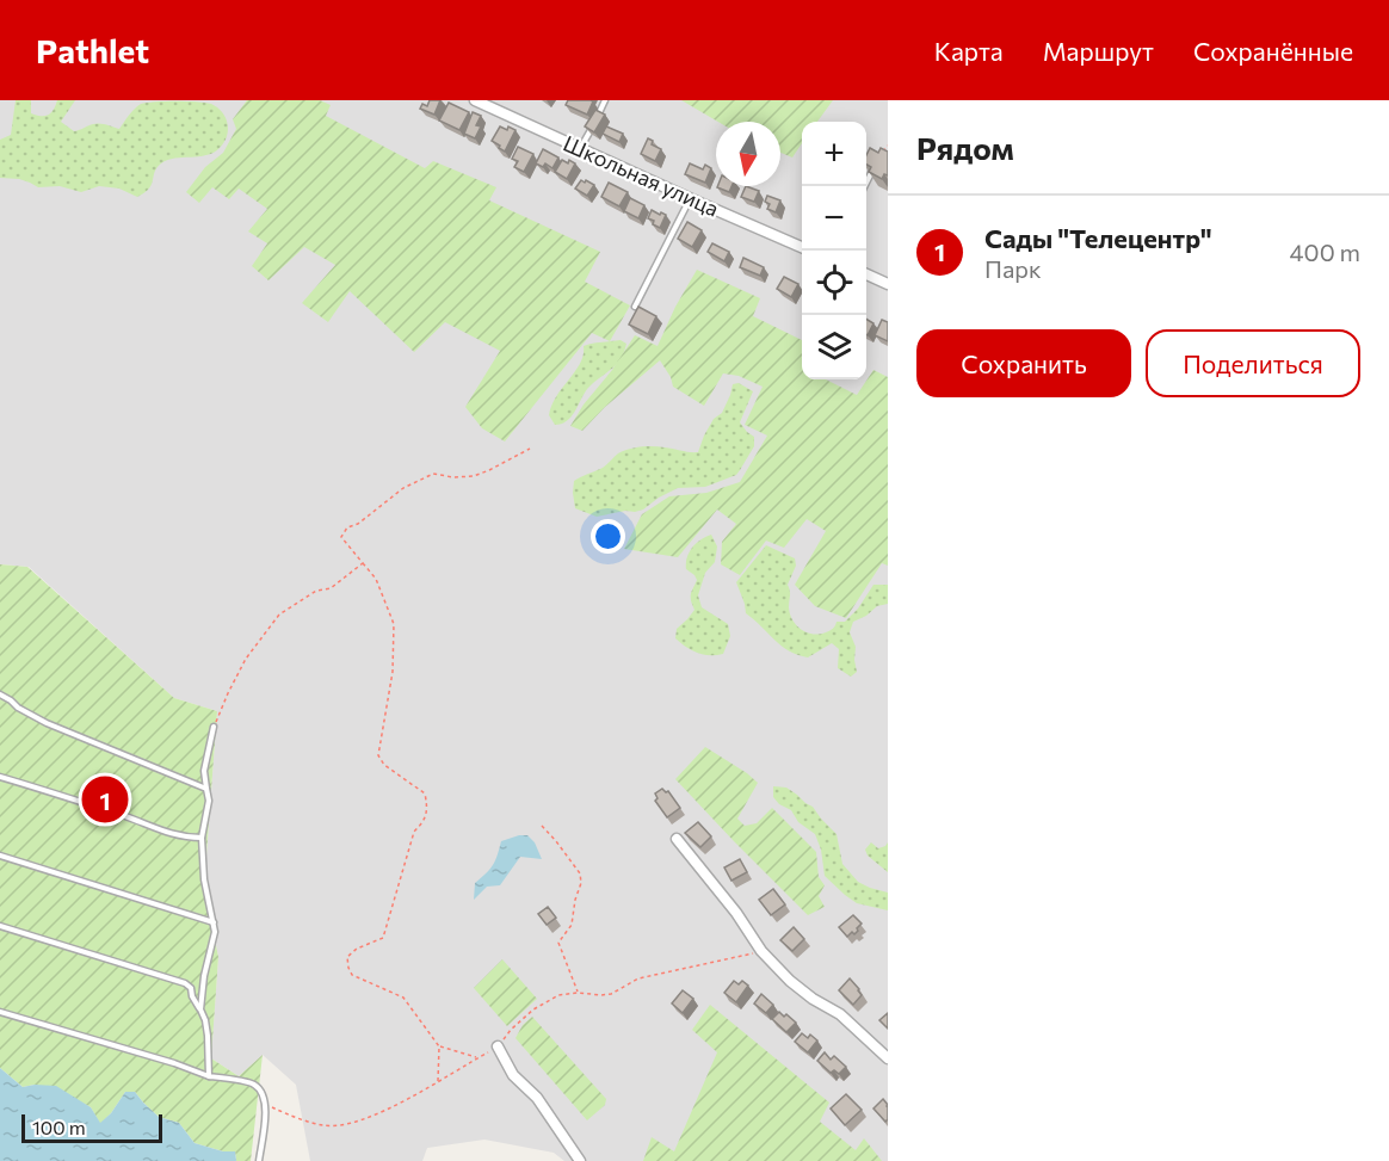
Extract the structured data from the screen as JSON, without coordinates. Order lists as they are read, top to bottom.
{
  "streets": {
    "street": ["Школьная улица"]
  },
  "scale_bar": "100 m",
  "north": "bottom",
  "page": {
    "header": "Pathlet",
    "nav": ["Карта", "Маршрут", "Сохранённые"],
    "heading": "Рядом",
    "map_buttons": ["+", "−"],
    "list": [
      {
        "mark": "1",
        "name": "Сады \"Телецентр\"",
        "note": "Парк",
        "value": "400 m"
      }
    ],
    "buttons": ["Сохранить", "Поделиться"],
    "pins": "1",
    "scale": "100 m"
  }
}
